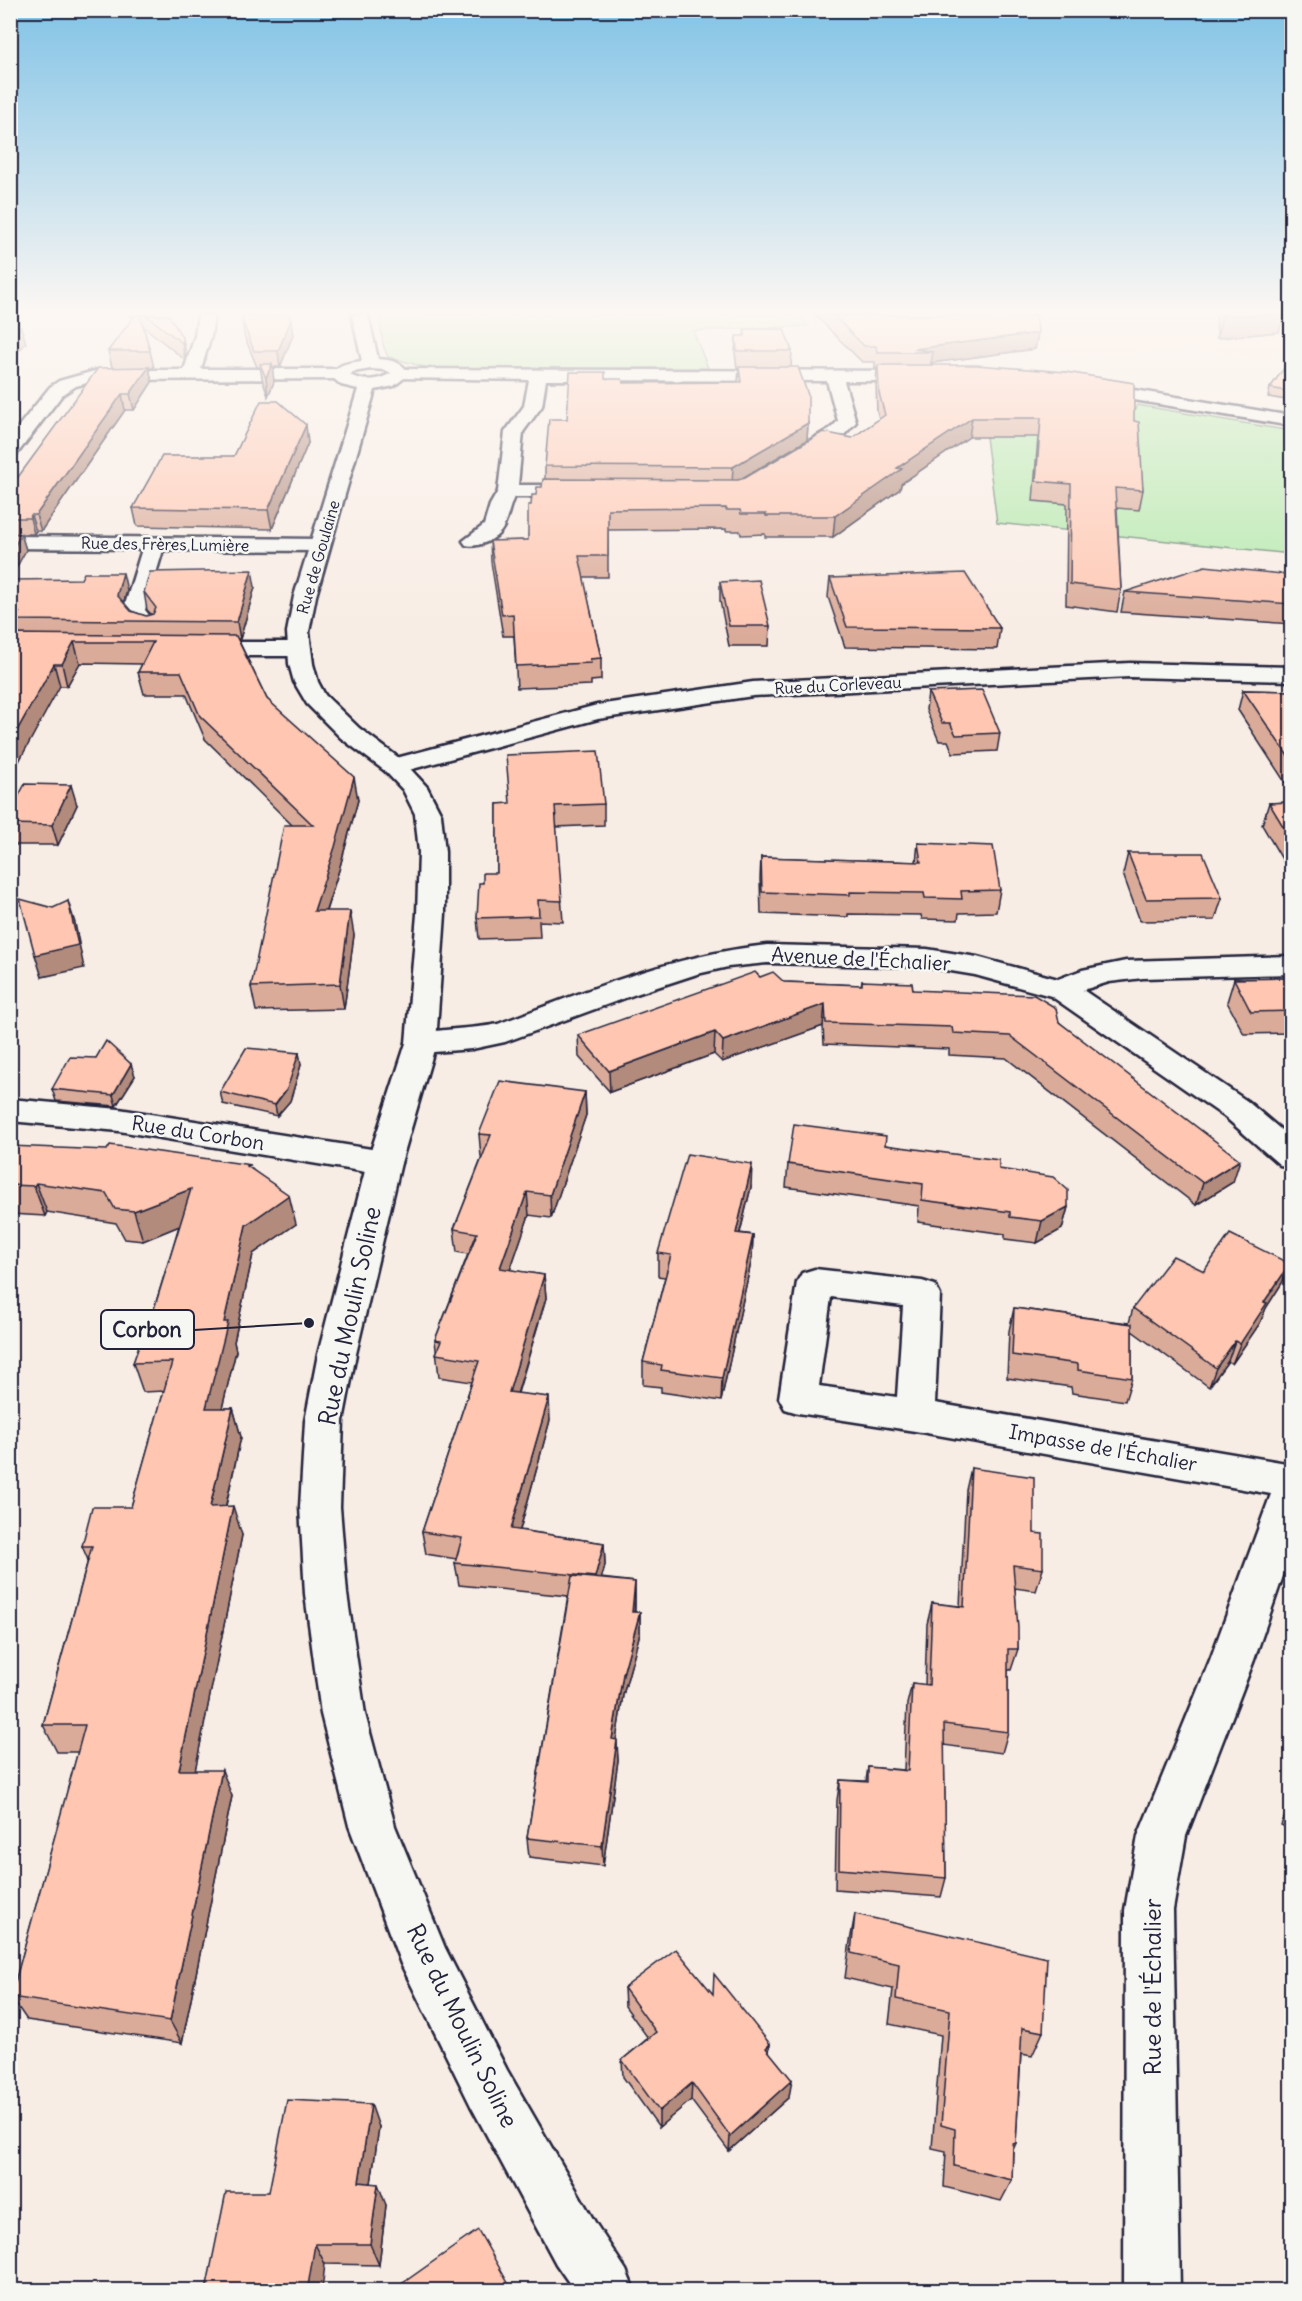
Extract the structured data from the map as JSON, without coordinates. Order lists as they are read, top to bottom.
{
  "streets": {
    "street": [
      "Rue des Frères Lumière",
      "Rue de Goulaine",
      "Rue du Corleveau",
      "Avenue de l'Échalier",
      "Rue du Corbon",
      "Rue du Moulin Soline",
      "Impasse de l'Échalier",
      "Rue de l'Échalier"
    ]
  },
  "crossings": [
    ["Rue des Frères Lumière", "Rue de Goulaine"],
    ["Rue de Goulaine", "Rue du Corleveau"],
    ["Rue de Goulaine", "Rue du Moulin Soline"],
    ["Rue du Corleveau", "Rue du Moulin Soline"],
    ["Avenue de l'Échalier", "Rue du Moulin Soline"],
    ["Rue du Corbon", "Rue du Moulin Soline"]
  ],
  "places": ["Corbon"]
}
